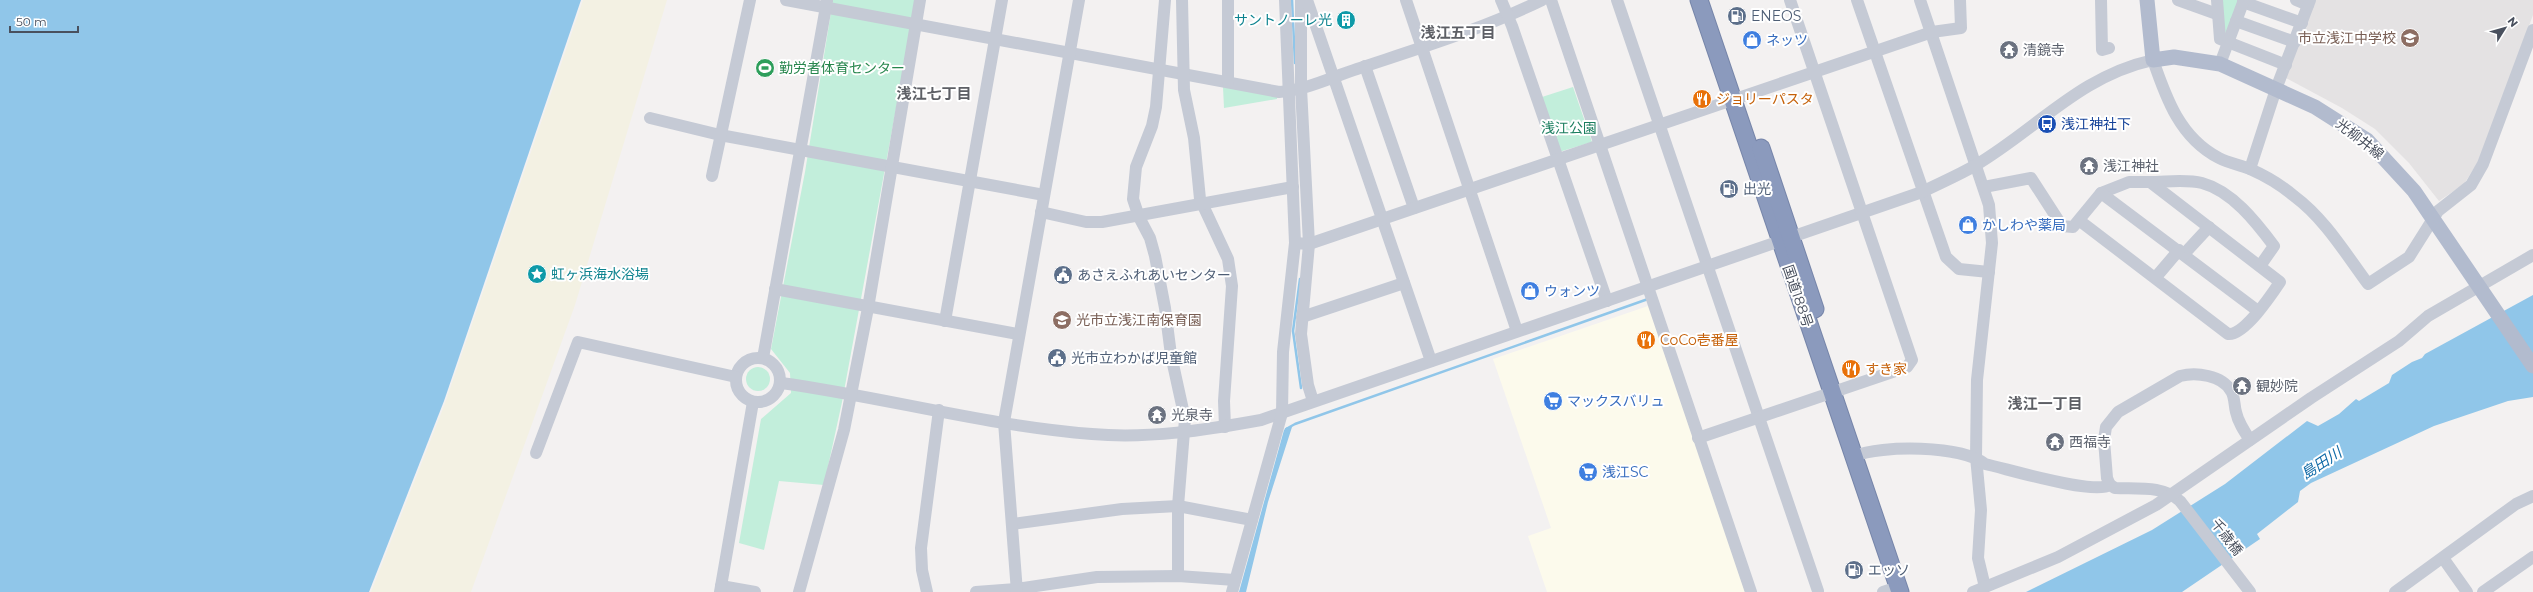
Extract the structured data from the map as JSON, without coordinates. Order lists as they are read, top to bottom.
{
  "streets": {
    "highway": ["国道188号"],
    "main road": ["光柳井線"],
    "street": ["千歳橋"]
  },
  "districts": ["浅江五丁目", "浅江七丁目", "浅江一丁目"],
  "water": ["島田川"],
  "parks": ["浅江公園"],
  "places": {
    "fuel station": ["ENEOS", "出光", "エッソ"],
    "building": ["サントノーレ光"],
    "school or university": ["市立浅江中学校", "光市立浅江南保育園"],
    "shop": ["ネッツ", "かしわや薬局", "ウォンツ"],
    "temple": [
      "清鏡寺",
      "浅江神社",
      "観妙院",
      "光泉寺",
      "西福寺"
    ],
    "sports": ["勤労者体育センター"],
    "restaurant": ["ジョリーパスタ", "CoCo壱番屋", "すき家"],
    "bus stop": ["浅江神社下"],
    "place": ["虹ヶ浜海水浴場"],
    "public building": ["あさえふれあいセンター", "光市立わかば児童館"],
    "supermarket": ["マックスバリュ", "浅江SC"]
  },
  "scale_bar": "50 m",
  "north": "top right"
}
